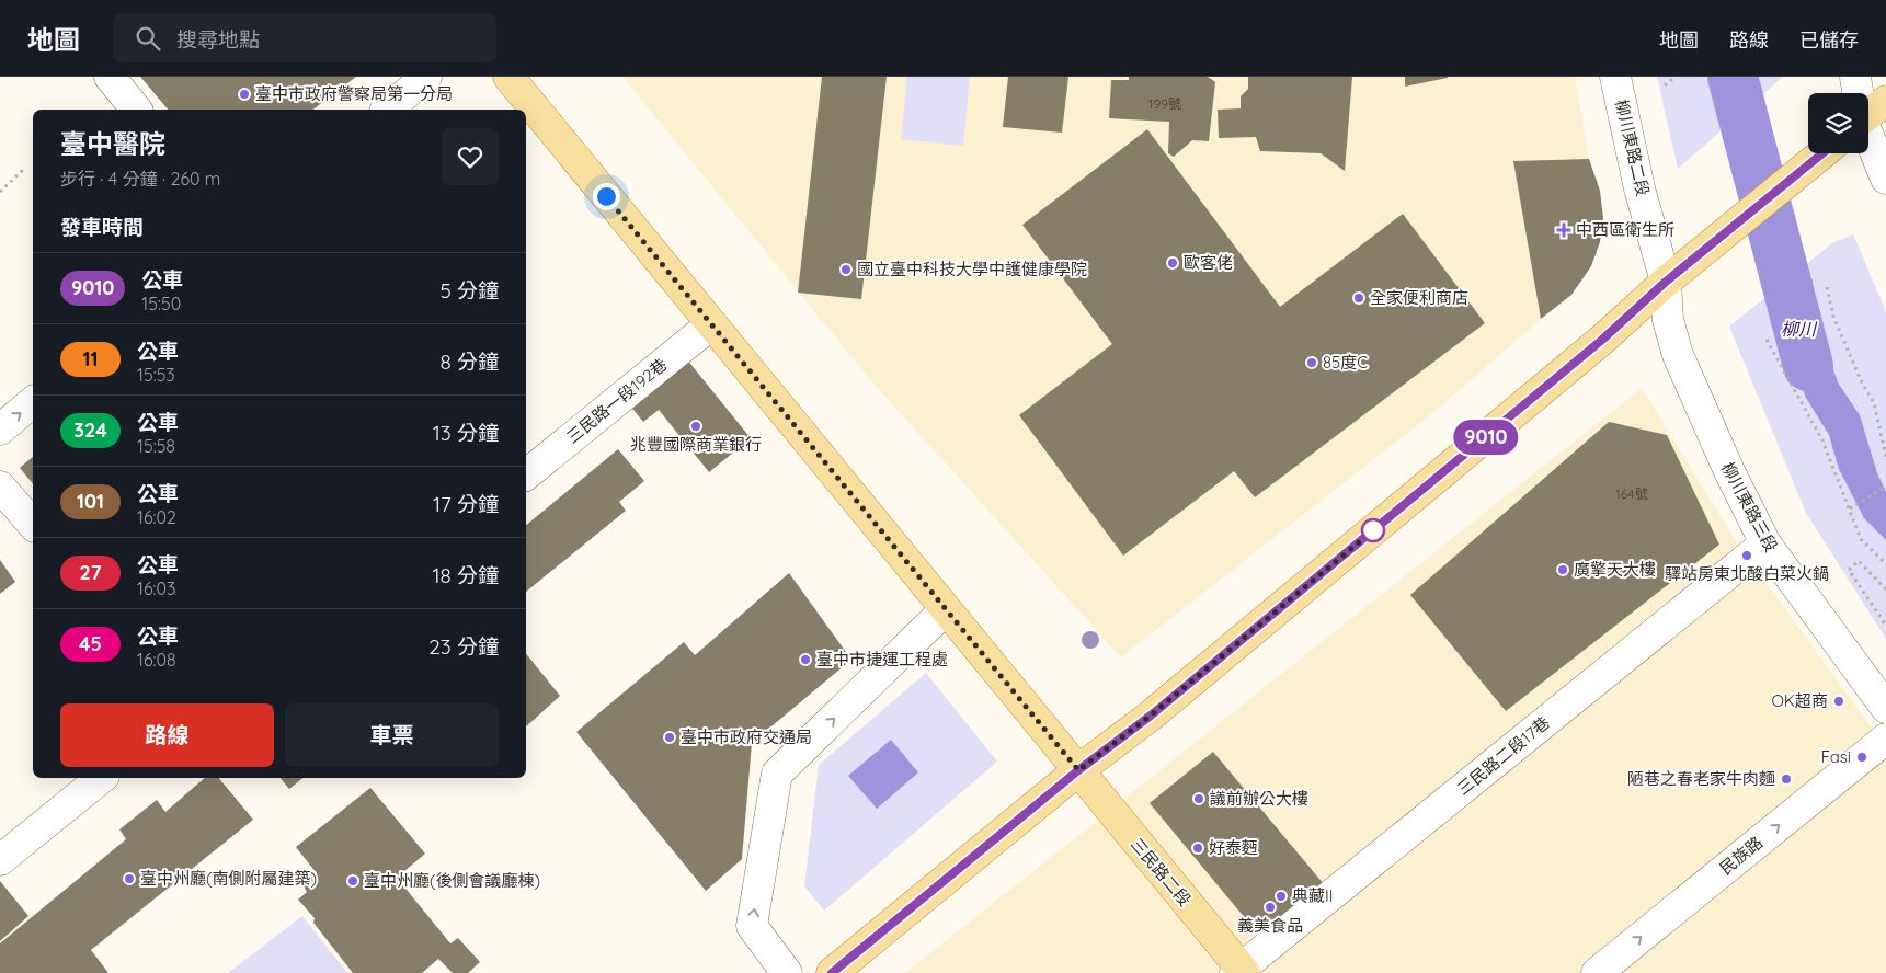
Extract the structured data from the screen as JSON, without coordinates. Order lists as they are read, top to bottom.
{
  "streets": {
    "main road": ["三民路二段"],
    "street": [
      "柳川東路二段",
      "三民路一段192巷",
      "柳川東路三段",
      "三民路二段17巷",
      "民族路"
    ]
  },
  "crossings": [
    ["柳川東路二段", "柳川東路三段"],
    ["三民路一段192巷", "三民路二段"],
    ["柳川東路三段", "三民路二段17巷"],
    ["三民路二段17巷", "三民路二段"]
  ],
  "one_way": ["民族路"],
  "water": ["柳川"],
  "places": {
    "other": [
      "臺中市政府警察局第一分局",
      "歐客佬",
      "國立臺中科技大學中護健康學院",
      "全家便利商店",
      "85度C",
      "兆豐國際商業銀行",
      "驛站房東北酸白菜火鍋",
      "廣擎天大樓",
      "臺中市捷運工程處",
      "OK超商",
      "臺中市政府交通局",
      "Fasi",
      "陋巷之春老家牛肉麵",
      "議前辦公大樓",
      "好泰麪",
      "臺中州廳(南側附屬建築)",
      "臺中州廳(後側會議廳棟)",
      "典藏II",
      "義美食品"
    ],
    "health": ["中西區衛生所"]
  },
  "lines": ["bus line 9010"],
  "house_numbers": ["199號", "164號"],
  "page": {
    "header": "地圖",
    "search": "搜尋地點",
    "nav": ["地圖", "路線", "已儲存"],
    "on_map": "9010",
    "heading": [
      ["臺中醫院", "步行 · 4 分鐘 · 260 m"],
      "發車時間"
    ],
    "list": [
      {
        "mark": "9010",
        "name": "公車",
        "note": "15:50",
        "value": "5 分鐘"
      },
      {
        "mark": "11",
        "name": "公車",
        "note": "15:53",
        "value": "8 分鐘"
      },
      {
        "mark": "324",
        "name": "公車",
        "note": "15:58",
        "value": "13 分鐘"
      },
      {
        "mark": "101",
        "name": "公車",
        "note": "16:02",
        "value": "17 分鐘"
      },
      {
        "mark": "27",
        "name": "公車",
        "note": "16:03",
        "value": "18 分鐘"
      },
      {
        "mark": "45",
        "name": "公車",
        "note": "16:08",
        "value": "23 分鐘"
      }
    ],
    "buttons": ["路線", "車票"]
  }
}
